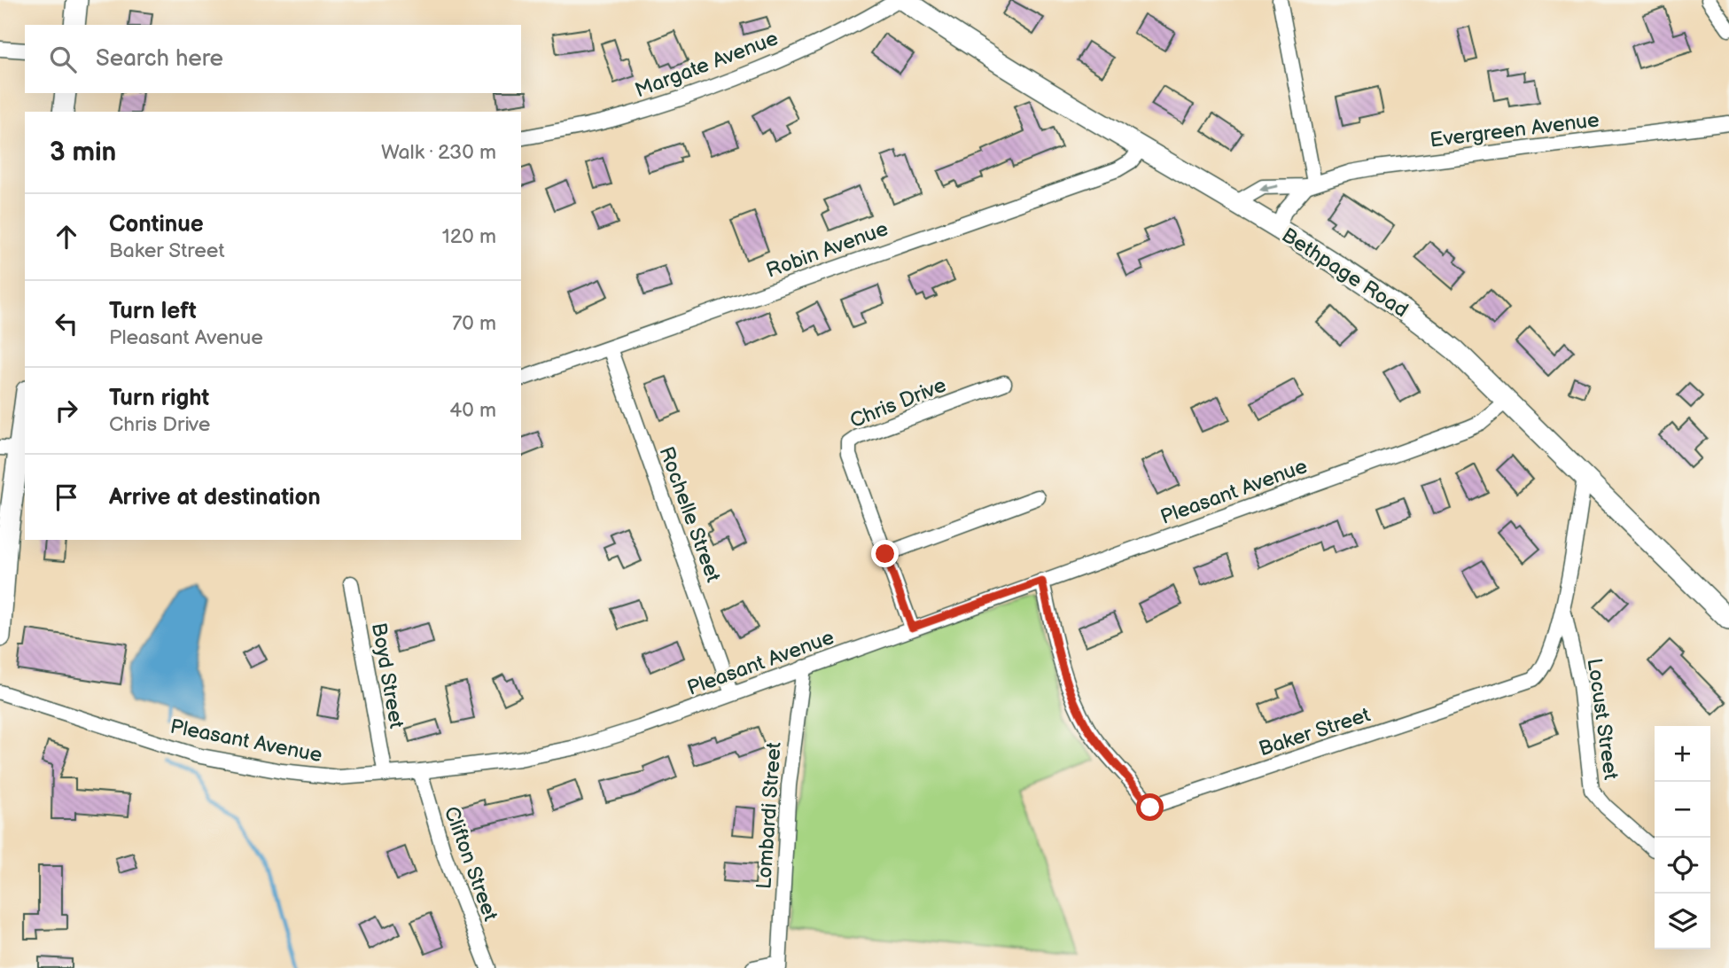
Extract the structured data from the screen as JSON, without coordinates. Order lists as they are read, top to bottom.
{
  "streets": {
    "street": [
      "Margate Avenue",
      "Evergreen Avenue",
      "Robin Avenue",
      "Bethpage Road",
      "Chris Drive",
      "Pleasant Avenue",
      "Rochelle Street",
      "Boyd Street",
      "Locust Street",
      "Baker Street",
      "Lombardi Street",
      "Clifton Street"
    ]
  },
  "crossings": [
    ["Evergreen Avenue", "Bethpage Road"],
    ["Robin Avenue", "Bethpage Road"],
    ["Robin Avenue", "Rochelle Street"],
    ["Bethpage Road", "Pleasant Avenue"],
    ["Bethpage Road", "Baker Street"],
    ["Chris Drive", "Pleasant Avenue"],
    ["Pleasant Avenue", "Rochelle Street"],
    ["Pleasant Avenue", "Boyd Street"],
    ["Pleasant Avenue", "Baker Street"],
    ["Pleasant Avenue", "Lombardi Street"],
    ["Pleasant Avenue", "Clifton Street"],
    ["Locust Street", "Baker Street"]
  ],
  "page": {
    "search": "Search here",
    "heading": ["3 min", "Walk · 230 m"],
    "list": [
      ["Continue", "Baker Street", "120 m"],
      ["Turn left", "Pleasant Avenue", "70 m"],
      ["Turn right", "Chris Drive", "40 m"],
      "Arrive at destination"
    ],
    "map_buttons": ["+", "−"]
  }
}
